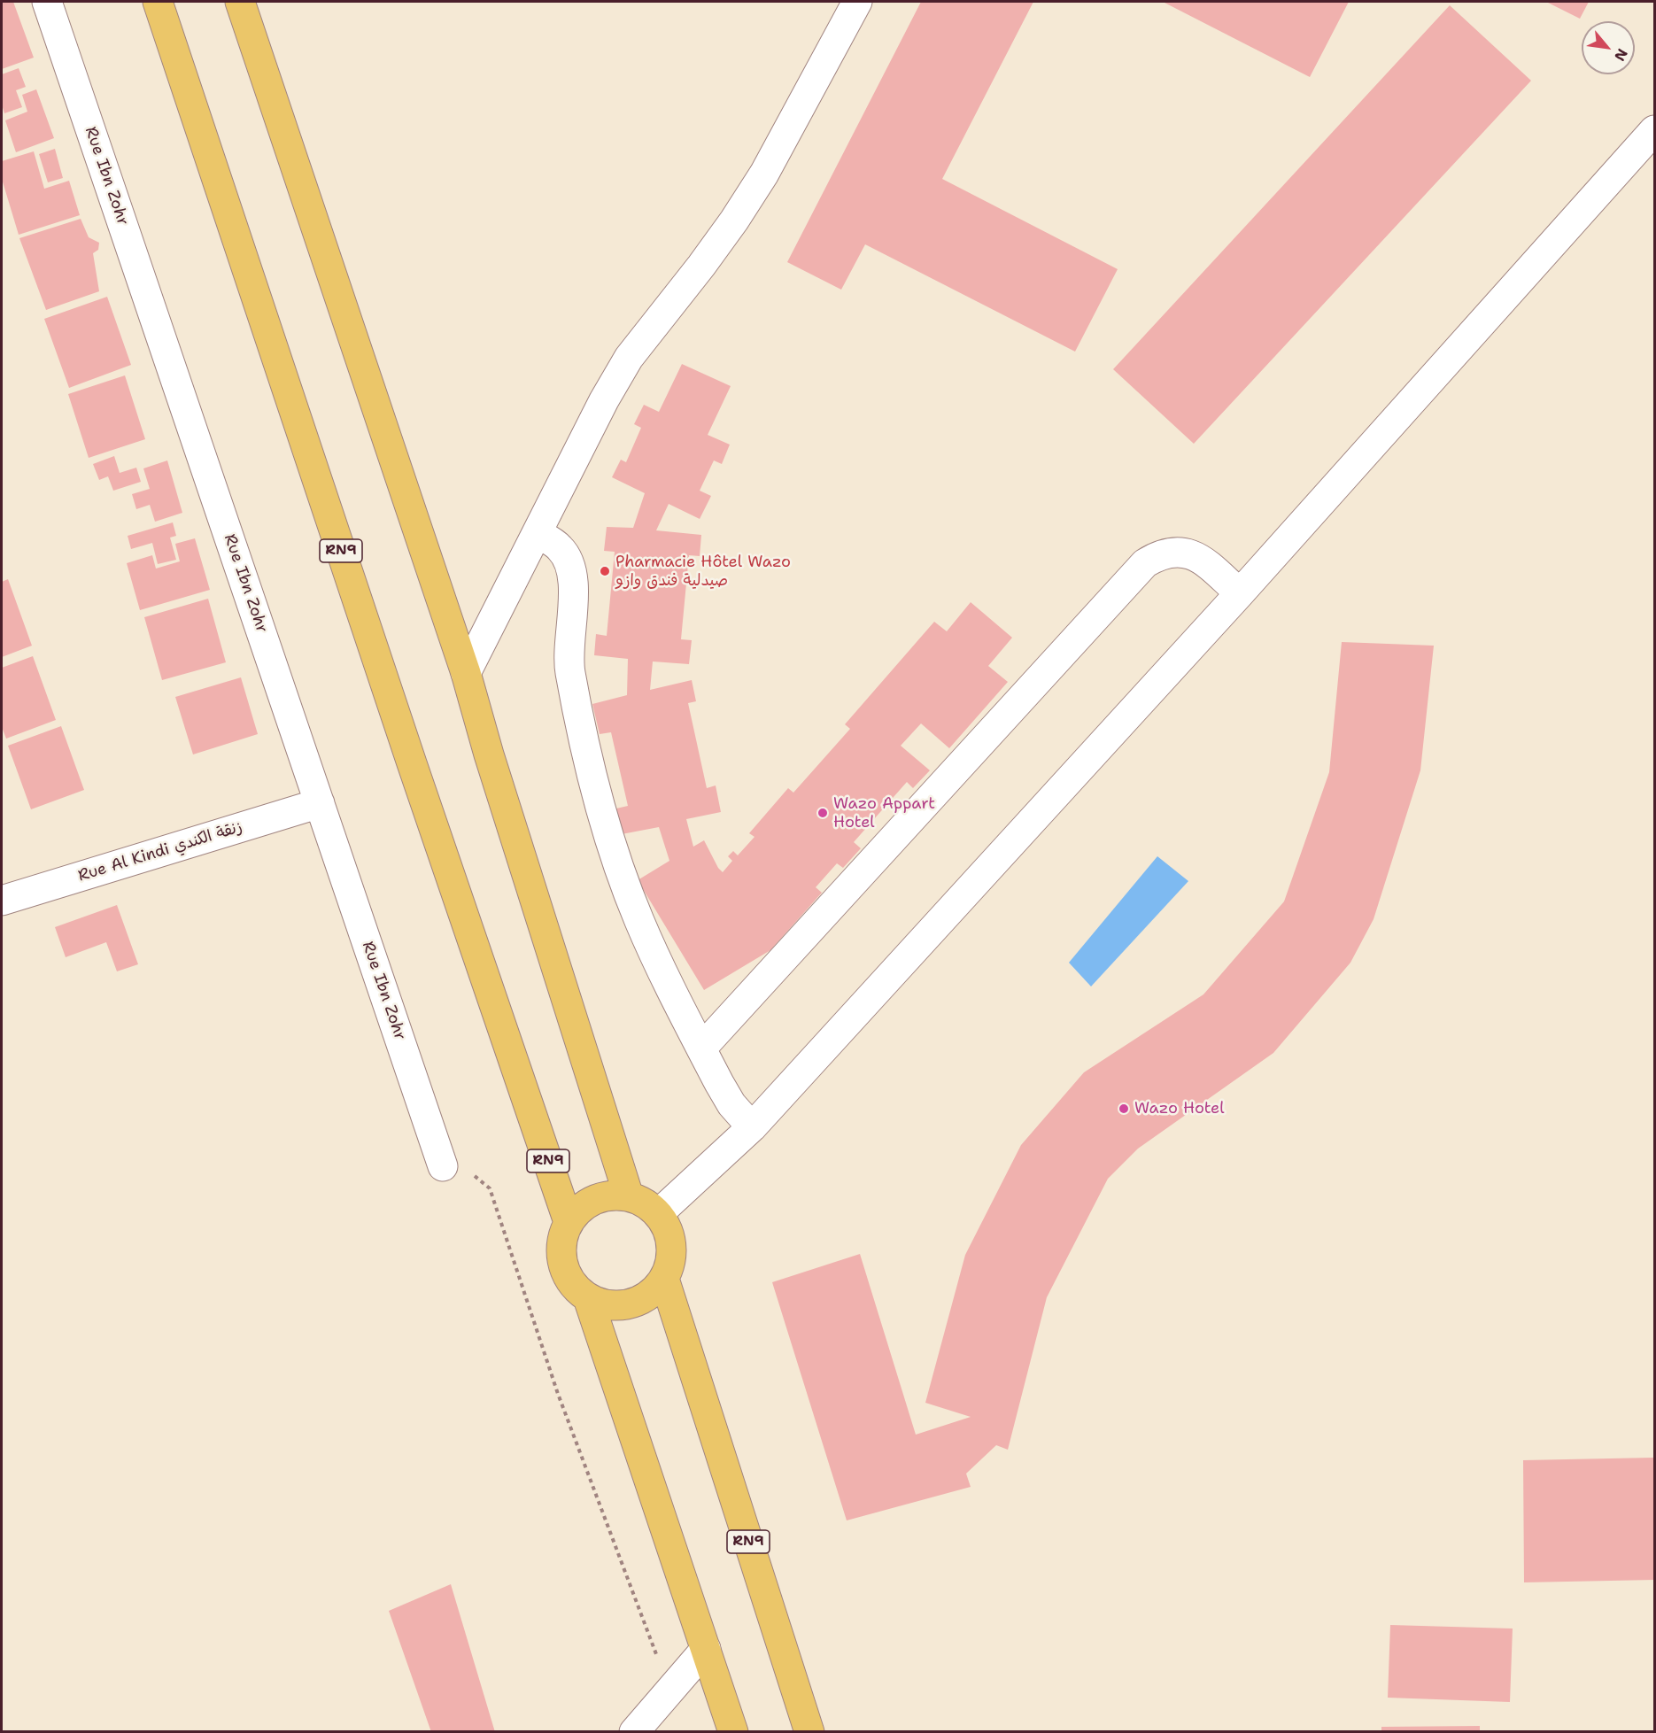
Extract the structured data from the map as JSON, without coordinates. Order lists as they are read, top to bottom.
{
  "streets": {
    "main road": ["RN9"],
    "street": ["Rue Ibn Zohr", "Rue Al Kindi زنقة الكندي"]
  },
  "crossings": [
    ["Rue Ibn Zohr", "Rue Al Kindi زنقة الكندي"]
  ],
  "places": ["Pharmacie Hôtel Wazo صيدلية فندق وازو", "Wazo Appart Hotel", "Wazo Hotel"],
  "north": "bottom right"
}
